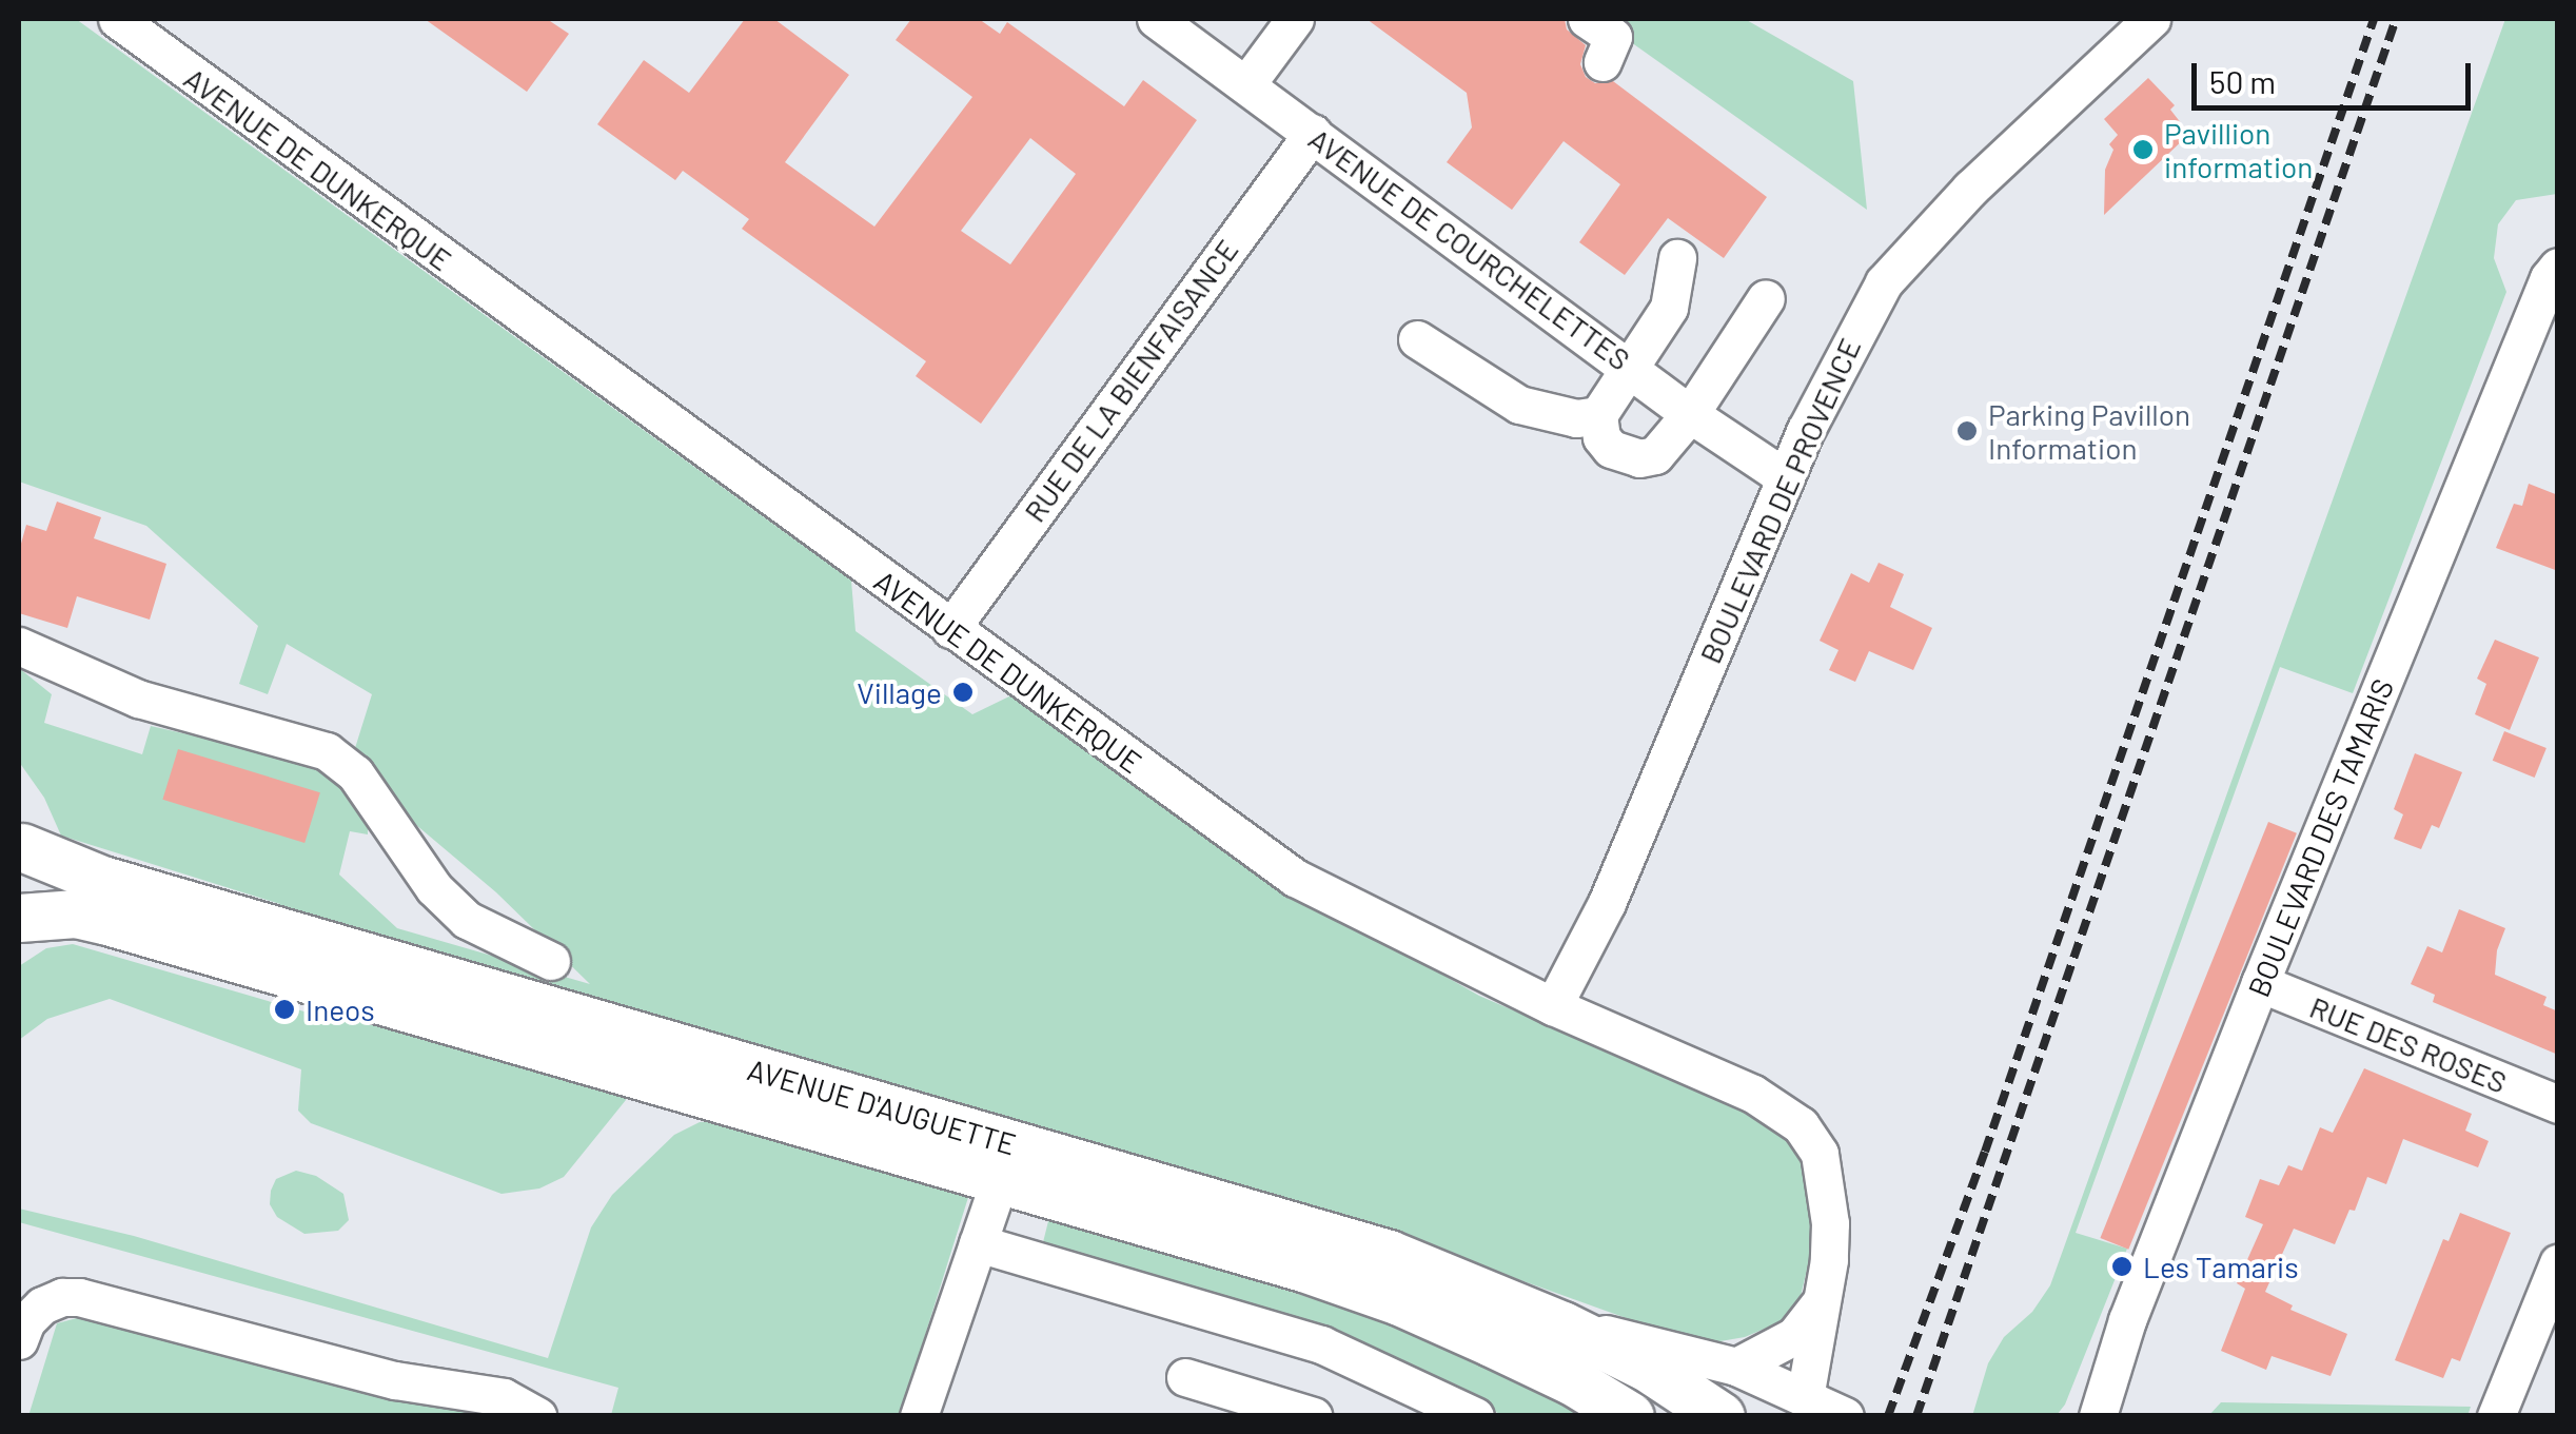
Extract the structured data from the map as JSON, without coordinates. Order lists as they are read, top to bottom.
{
  "streets": {
    "main road": ["AVENUE D'AUGUETTE"],
    "street": [
      "AVENUE DE DUNKERQUE",
      "AVENUE DE COURCHELETTES",
      "RUE DE LA BIENFAISANCE",
      "BOULEVARD DE PROVENCE",
      "BOULEVARD DES TAMARIS",
      "RUE DES ROSES"
    ]
  },
  "crossings": [
    ["AVENUE DE DUNKERQUE", "RUE DE LA BIENFAISANCE"],
    ["AVENUE DE DUNKERQUE", "BOULEVARD DE PROVENCE"],
    ["AVENUE DE COURCHELETTES", "RUE DE LA BIENFAISANCE"],
    ["AVENUE DE COURCHELETTES", "BOULEVARD DE PROVENCE"],
    ["BOULEVARD DES TAMARIS", "RUE DES ROSES"]
  ],
  "places": [
    "Pavillion information",
    "Parking Pavillon Information",
    "Village",
    "Ineos",
    "Les Tamaris"
  ],
  "scale_bar": "50 m"
}
